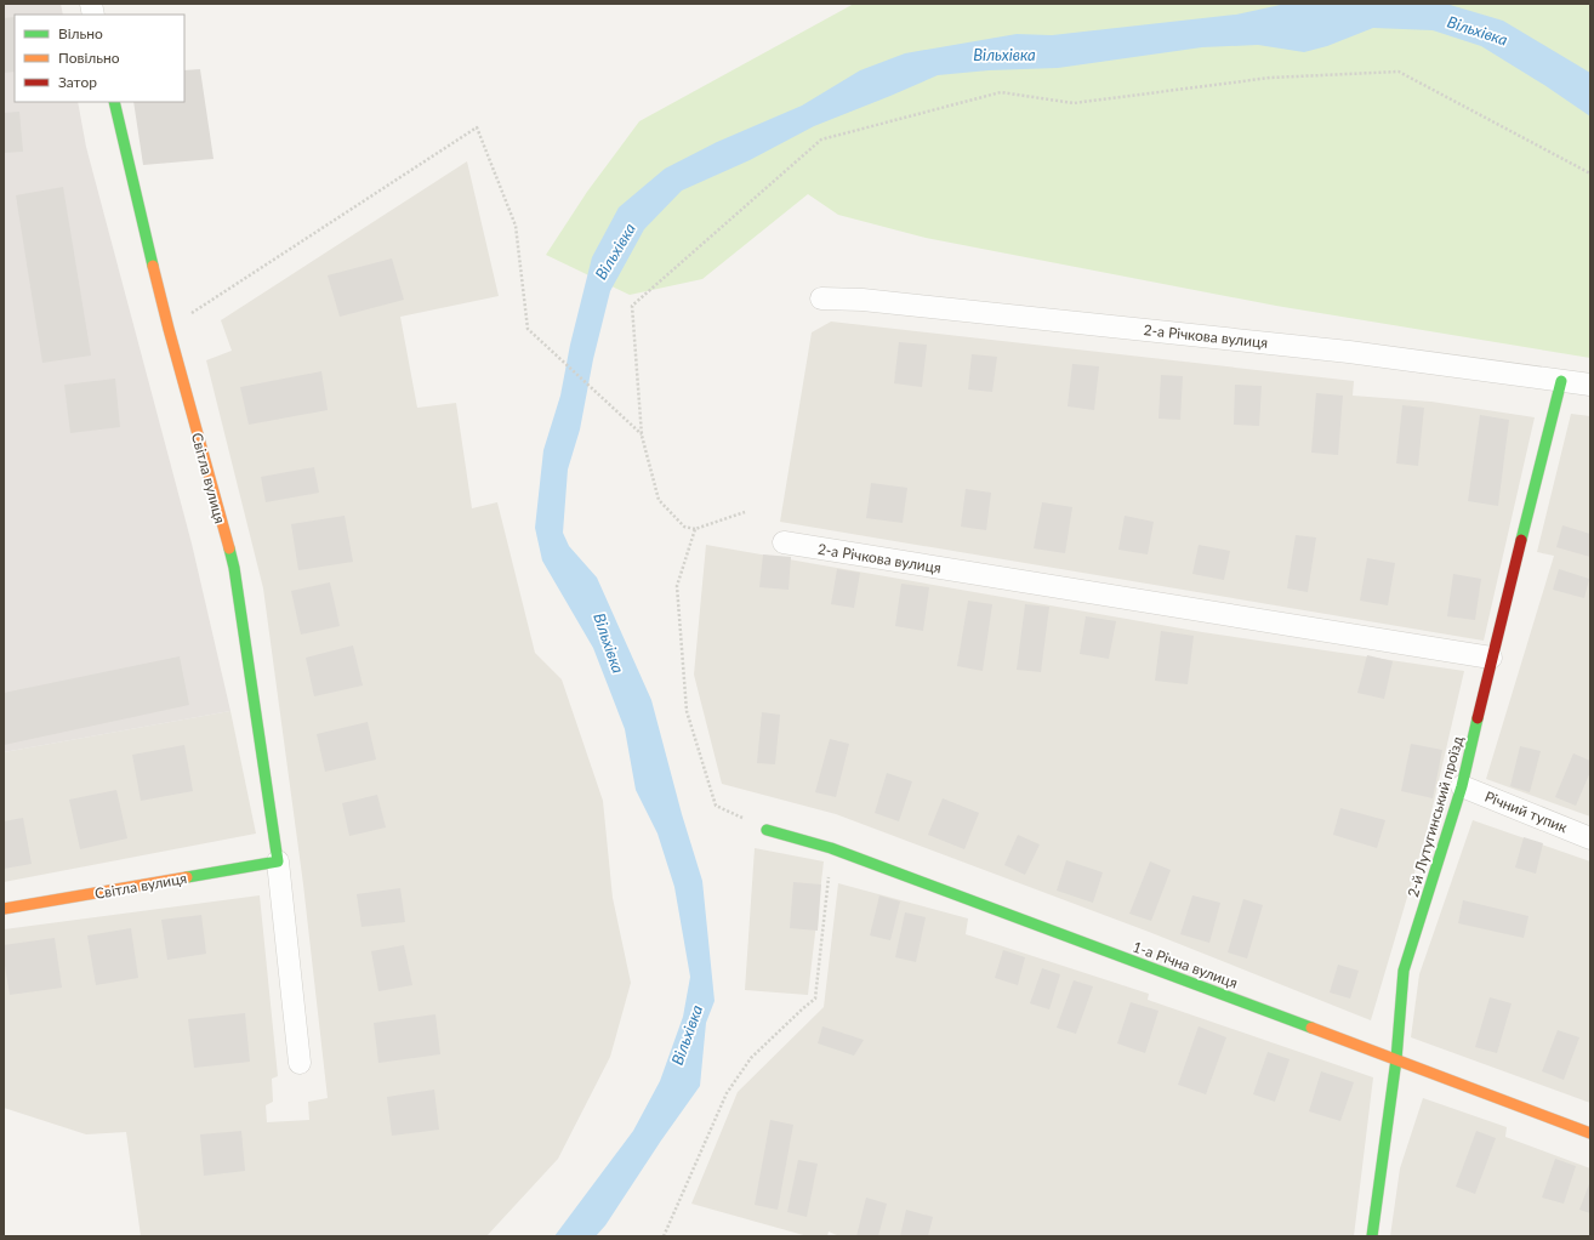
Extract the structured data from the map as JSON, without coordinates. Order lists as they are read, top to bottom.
{
  "streets": {
    "street": [
      "2-а Річкова вулиця",
      "Світла вулиця",
      "Річний тупик",
      "2-й Лутугинський проїзд",
      "1-а Річна вулиця"
    ]
  },
  "crossings": [
    ["2-а Річкова вулиця", "2-й Лутугинський проїзд"],
    ["Річний тупик", "2-й Лутугинський проїзд"],
    ["2-й Лутугинський проїзд", "1-а Річна вулиця"]
  ],
  "water": ["Вільхівка"],
  "legend": ["Вільно", "Повільно", "Затор"]
}
